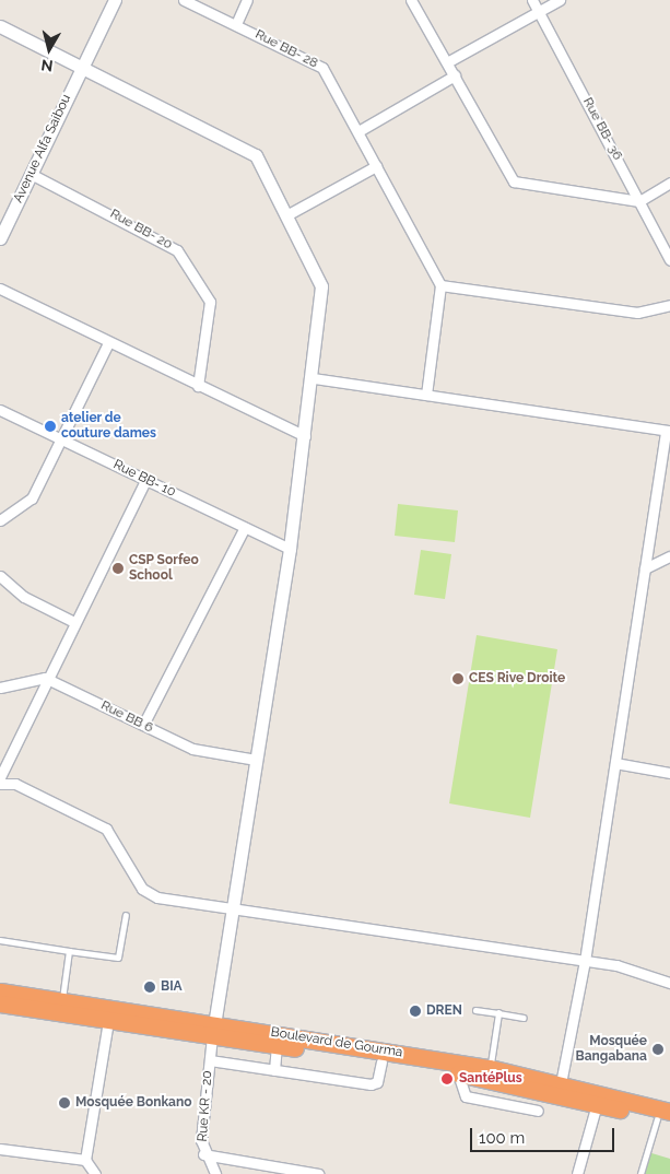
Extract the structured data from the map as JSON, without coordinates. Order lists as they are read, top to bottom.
{
  "streets": {
    "highway": ["Boulevard de Gourma"],
    "street": [
      "Rue BB- 28",
      "Rue BB- 36",
      "Avenue Alfa Saibou",
      "Rue BB- 20",
      "Rue BB- 10",
      "Rue BB 6",
      "Rue KR - 20"
    ]
  },
  "crossings": [
    ["Avenue Alfa Saibou", "Rue BB- 20"],
    ["Boulevard de Gourma", "Rue KR - 20"]
  ],
  "places": [
    "atelier de couture dames",
    "CSP Sorfeo School",
    "CES Rive Droite",
    "BIA",
    "DREN",
    "Mosquée Bangabana",
    "SantéPlus",
    "Mosquée Bonkano"
  ],
  "scale_bar": "100 m",
  "north": "bottom"
}
